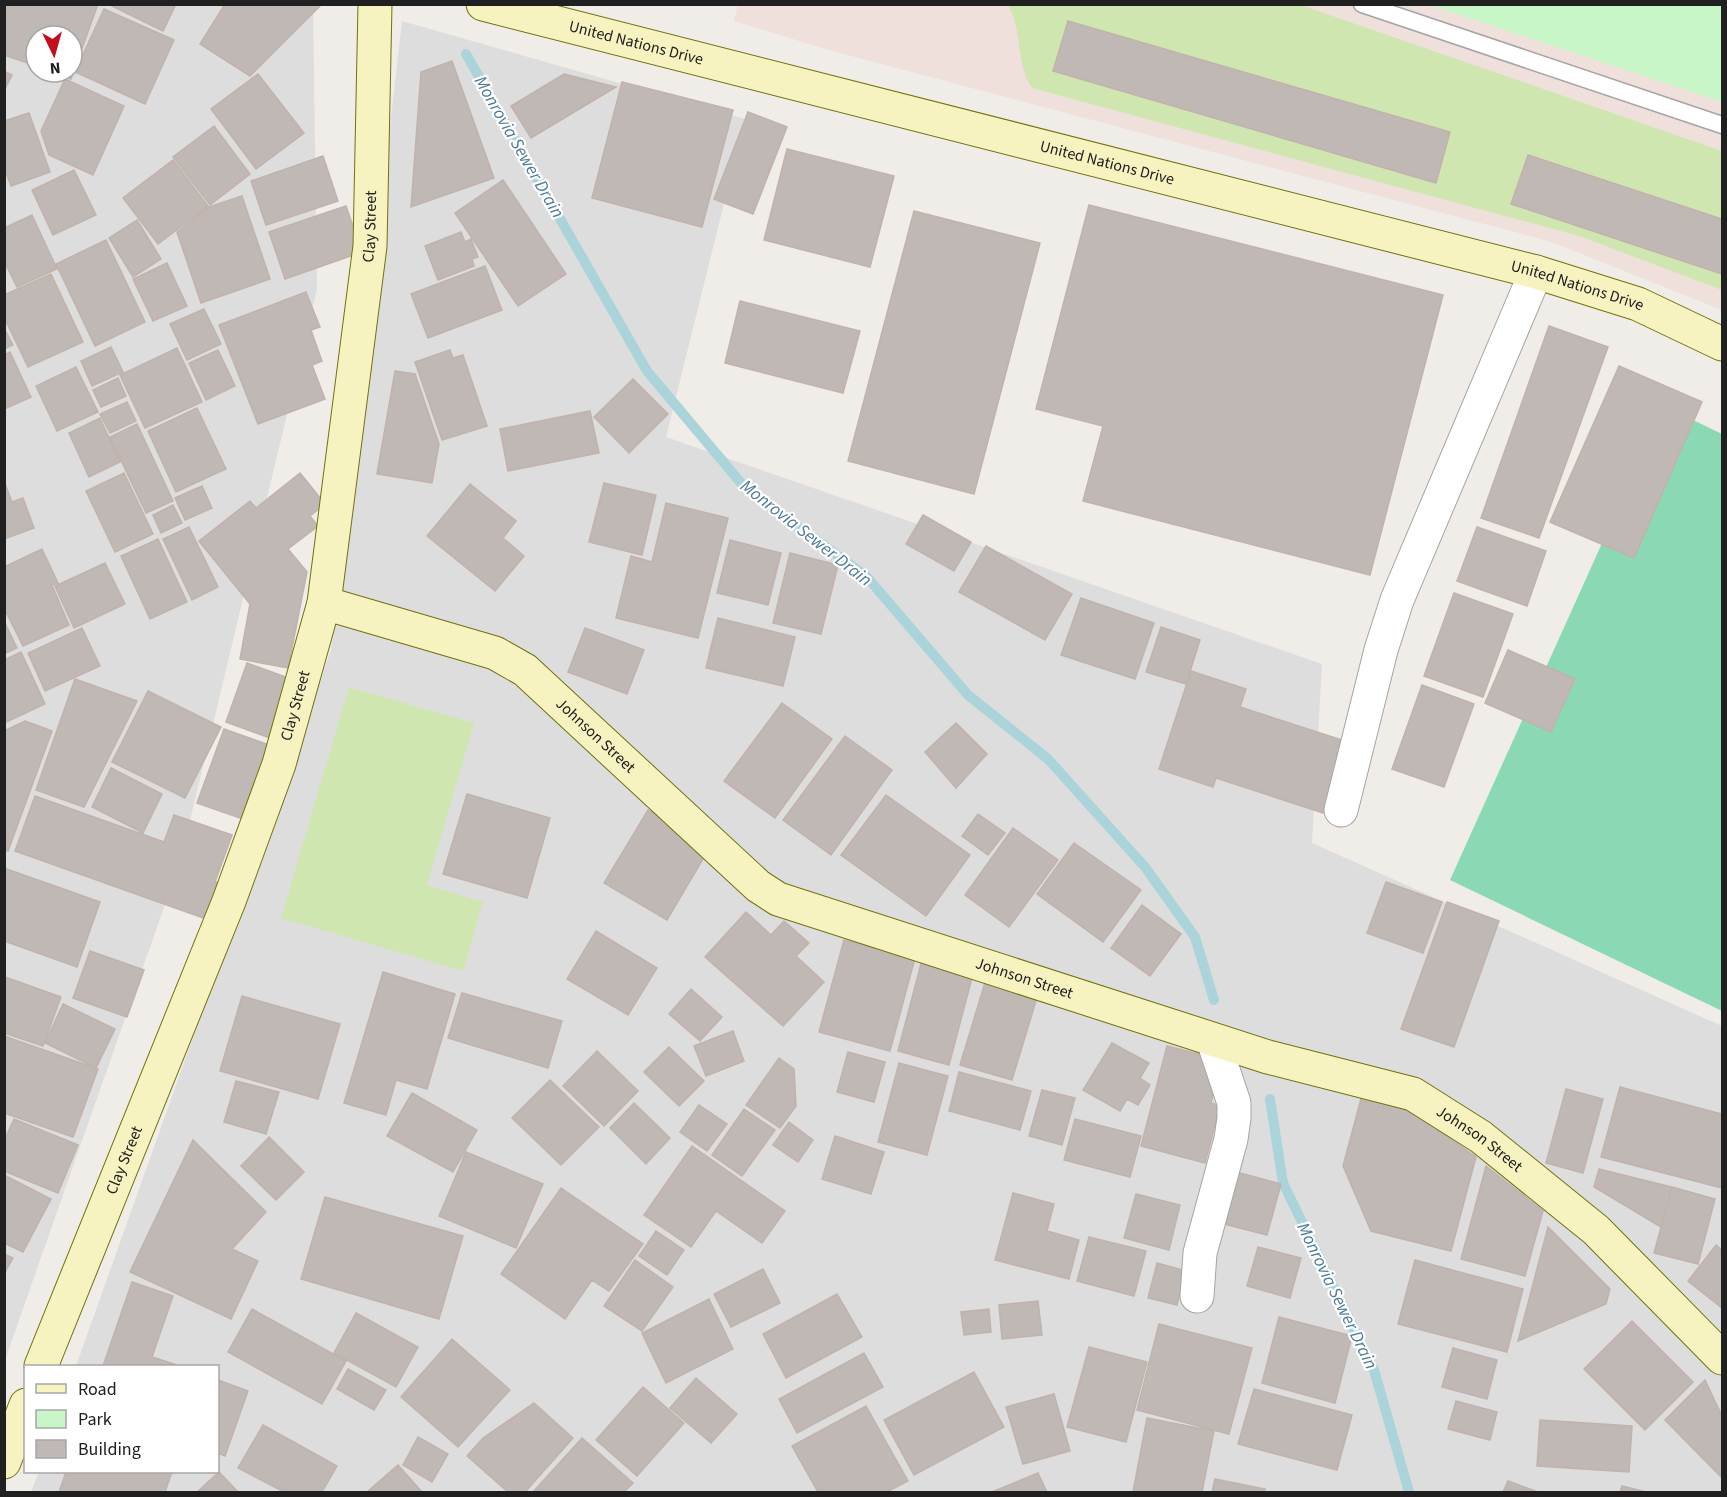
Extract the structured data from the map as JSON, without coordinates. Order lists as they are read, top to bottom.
{
  "streets": {
    "street": ["United Nations Drive", "Clay Street", "Johnson Street"]
  },
  "crossings": [
    ["Clay Street", "Johnson Street"]
  ],
  "water": ["Monrovia Sewer Drain"],
  "legend": ["Road", "Park", "Building"],
  "north": "bottom"
}
